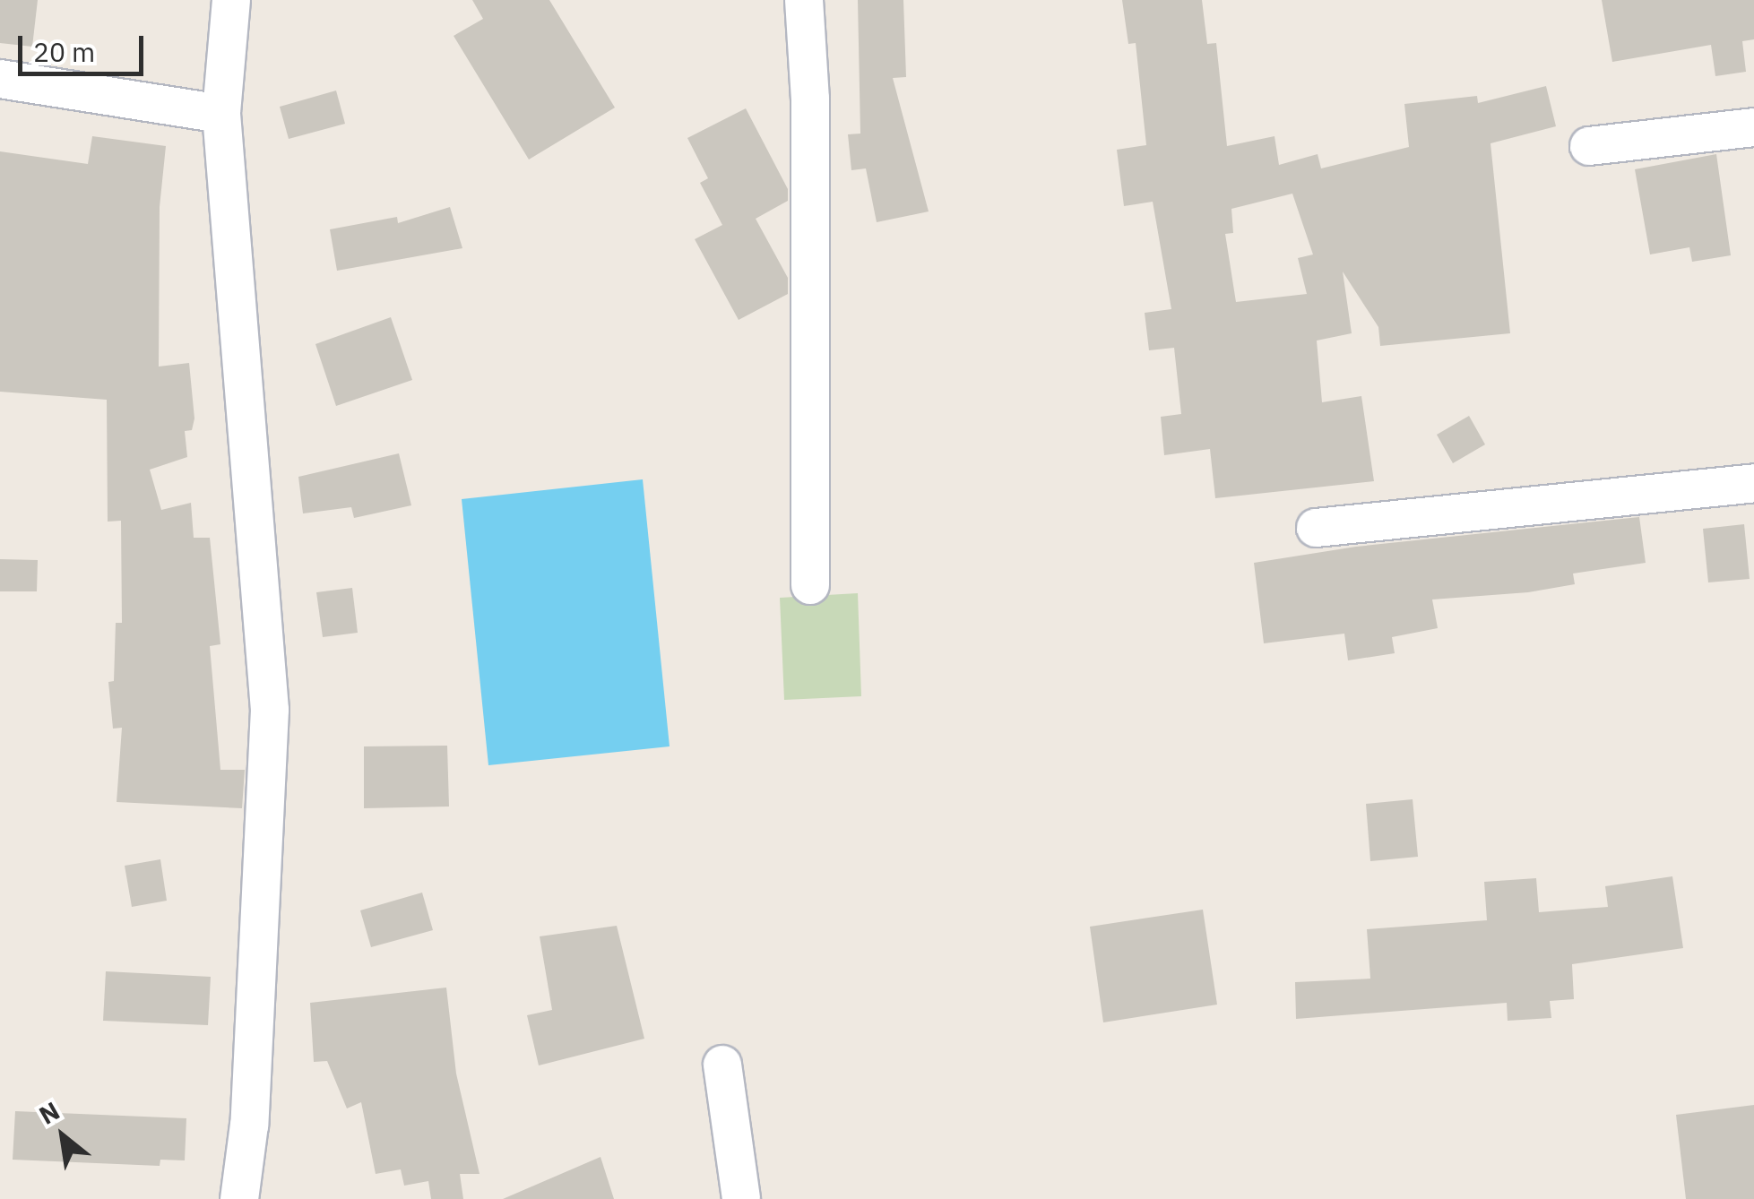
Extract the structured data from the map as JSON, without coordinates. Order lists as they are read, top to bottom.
{
  "scale_bar": "20 m",
  "north": "top left"
}
